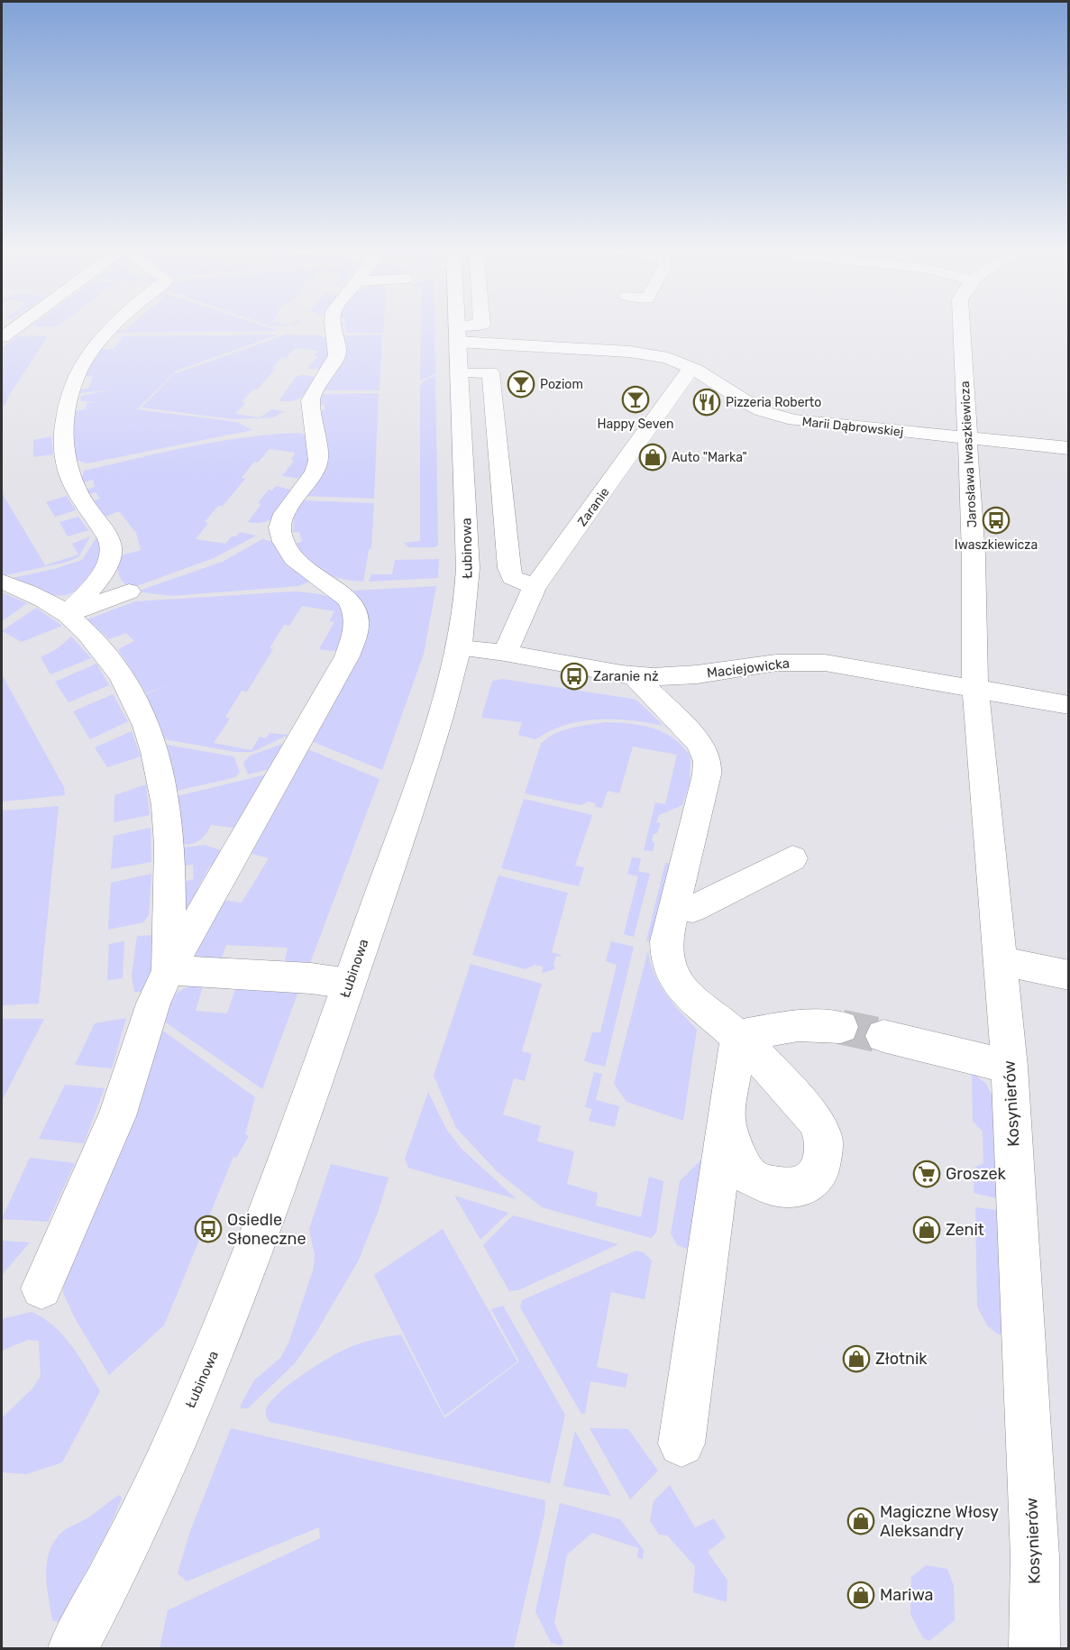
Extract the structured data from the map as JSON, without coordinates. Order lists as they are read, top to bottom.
{
  "streets": {
    "street": [
      "Marii Dąbrowskiej",
      "Jarosława Iwaszkiewicza",
      "Zaranie",
      "Łubinowa",
      "Maciejowicka",
      "Kosynierów"
    ]
  },
  "crossings": [
    ["Marii Dąbrowskiej", "Jarosława Iwaszkiewicza"],
    ["Marii Dąbrowskiej", "Zaranie"],
    ["Marii Dąbrowskiej", "Łubinowa"],
    ["Jarosława Iwaszkiewicza", "Maciejowicka"],
    ["Jarosława Iwaszkiewicza", "Kosynierów"],
    ["Zaranie", "Maciejowicka"],
    ["Łubinowa", "Maciejowicka"],
    ["Maciejowicka", "Kosynierów"]
  ],
  "places": {
    "bar": ["Poziom", "Happy Seven"],
    "restaurant": ["Pizzeria Roberto"],
    "shop": [
      "Auto \"Marka\"",
      "Zenit",
      "Złotnik",
      "Magiczne Włosy Aleksandry",
      "Mariwa"
    ],
    "bus stop": ["Iwaszkiewicza", "Zaranie nż", "Osiedle Słoneczne"],
    "supermarket": ["Groszek"]
  }
}
